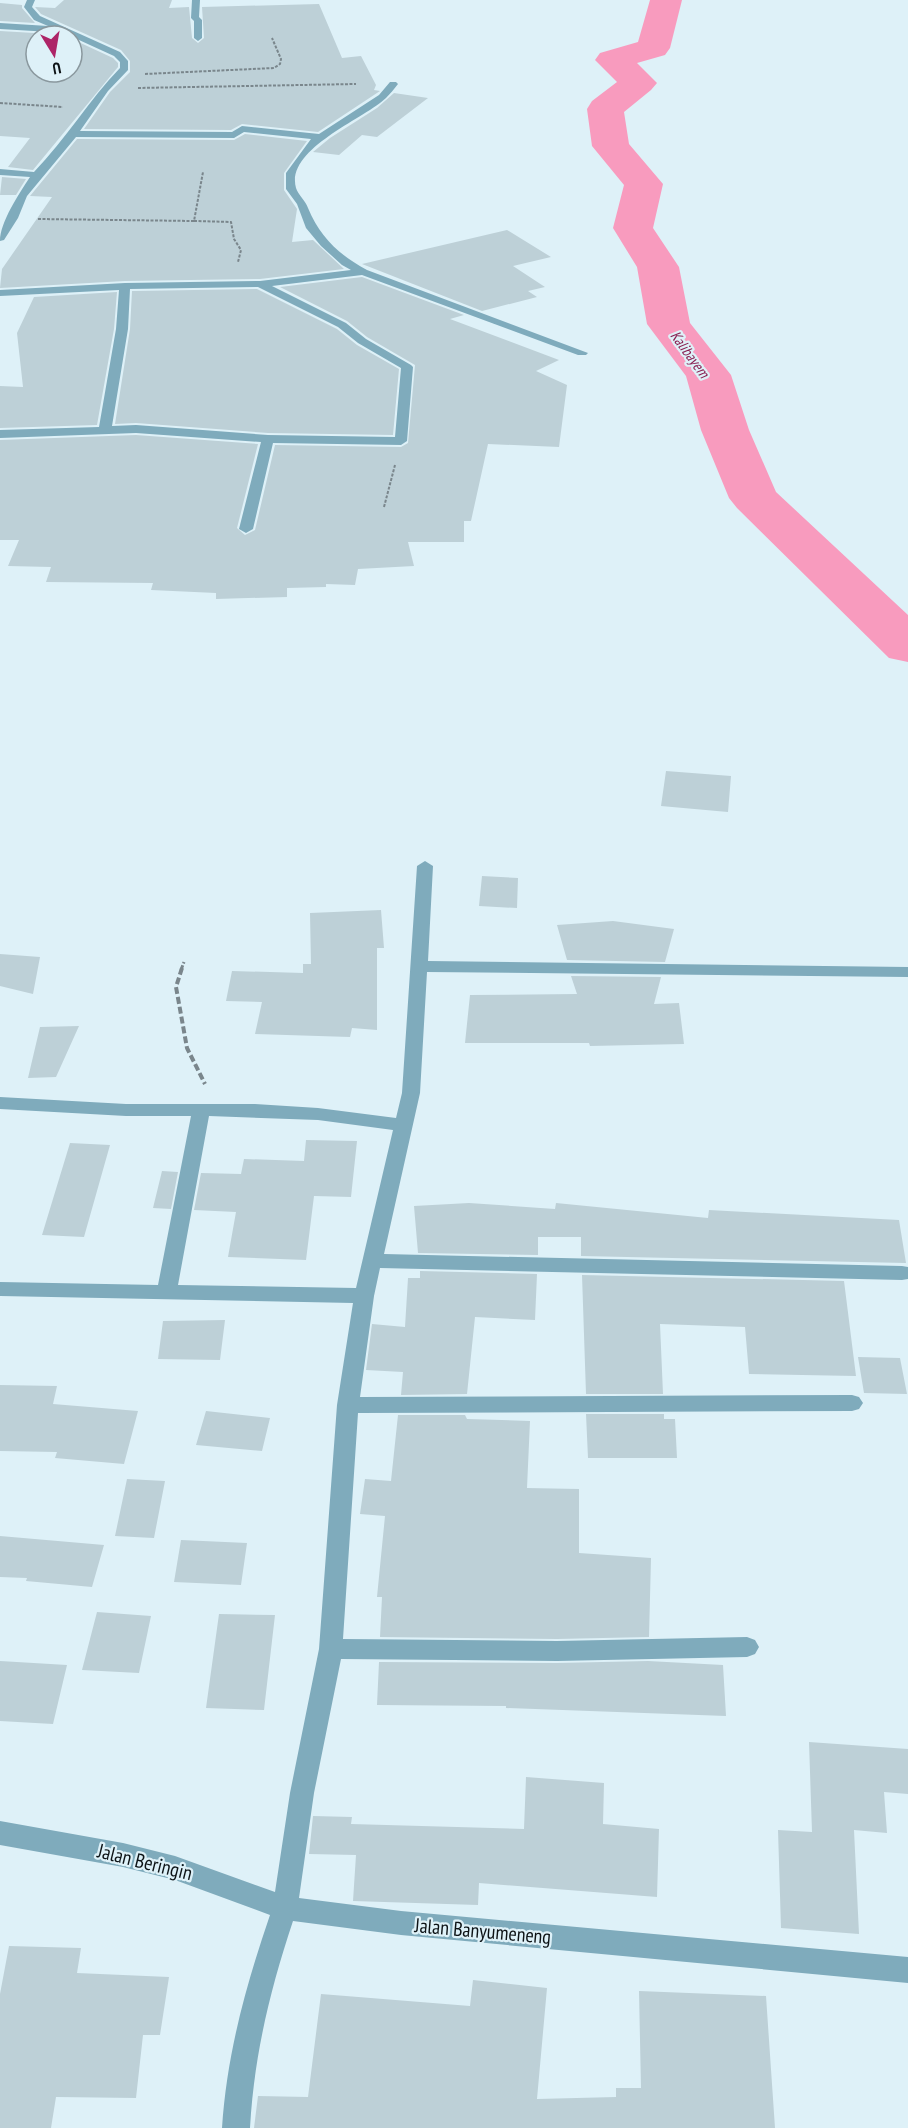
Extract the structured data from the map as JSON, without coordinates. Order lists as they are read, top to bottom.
{
  "streets": {
    "street": ["Jalan Beringin", "Jalan Banyumeneng"]
  },
  "crossings": [
    ["Jalan Beringin", "Jalan Banyumeneng"]
  ],
  "water": ["Kalibayem"],
  "north": "bottom"
}
